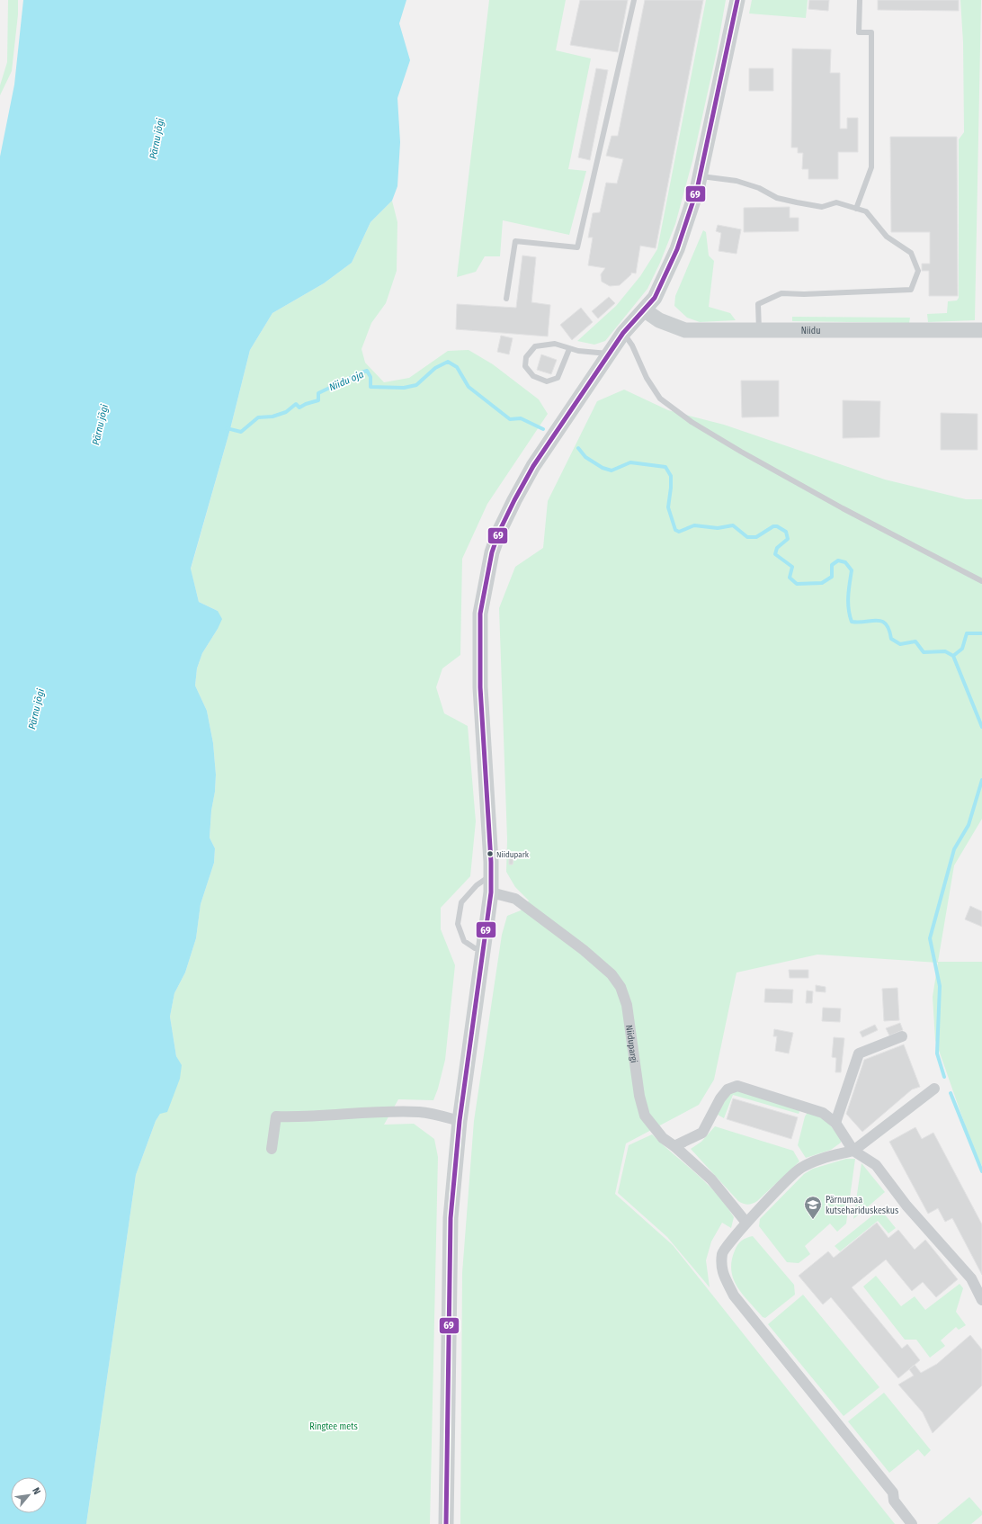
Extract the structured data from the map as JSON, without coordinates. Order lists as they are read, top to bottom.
{
  "streets": {
    "main road": ["Niidu"],
    "street": ["Niidupargi"]
  },
  "water": ["Pärnu jõgi", "Niidu oja"],
  "parks": ["Ringtee mets"],
  "places": {
    "other": ["Niidupark"],
    "school or university": ["Pärnumaa kutsehariduskeskus"]
  },
  "lines": ["transit line 69"],
  "north": "top right"
}
